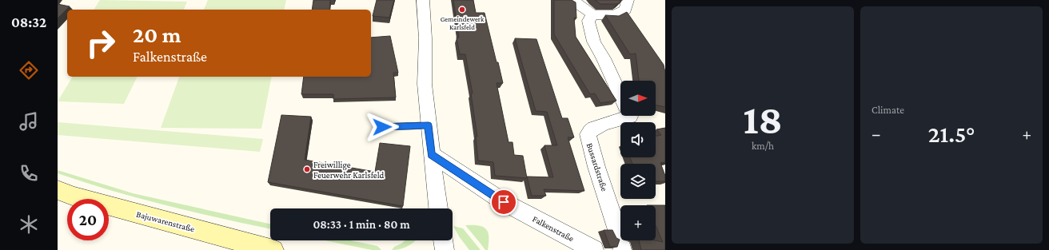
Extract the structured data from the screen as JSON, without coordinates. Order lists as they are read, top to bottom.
{
  "streets": {
    "main road": ["Bajuwarenstraße"],
    "street": ["Bussardstraße", "Falkenstraße"]
  },
  "places": ["Gemeindewerk Karlsfeld", "Freiwillige Feuerwehr Karlsfeld"],
  "north": "right",
  "page": {
    "tabs": "08:32",
    "tile": [
      ["18", "km/h"],
      "Climate"
    ],
    "turn": ["20 m", "Falkenstraße"],
    "map_buttons": "+",
    "heat": ["−", "21.5°", "+"],
    "limit": "20",
    "trip": "08:33 · 1 min · 80 m"
  }
}
